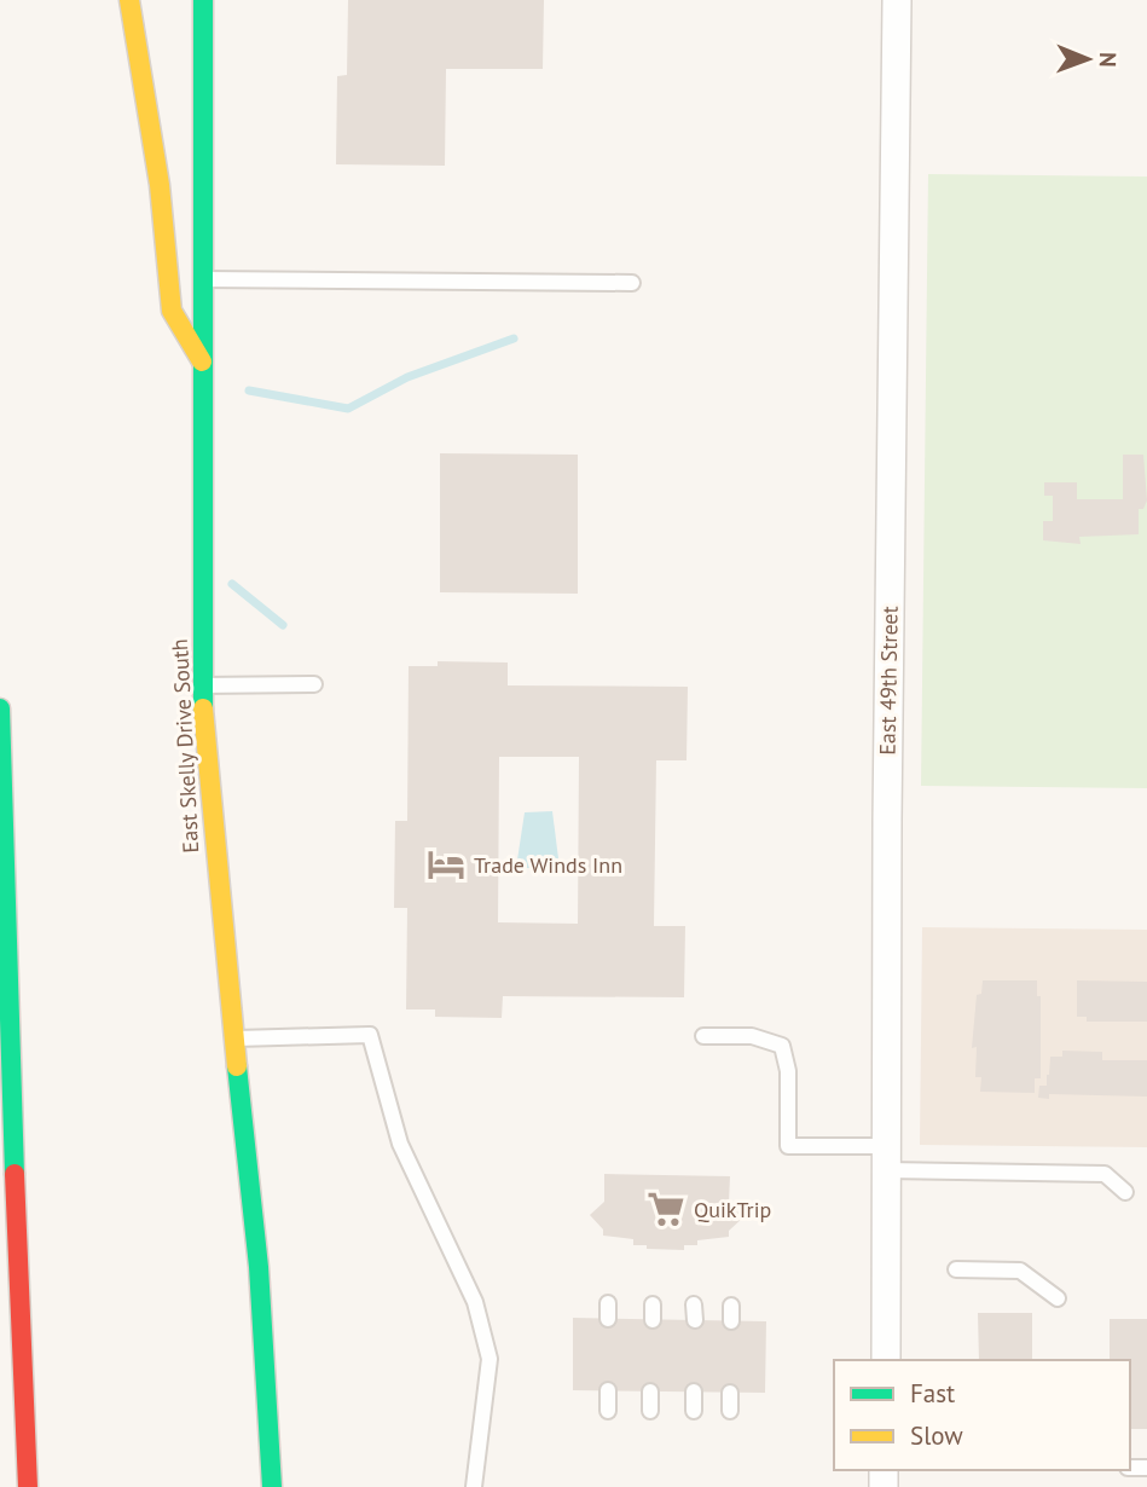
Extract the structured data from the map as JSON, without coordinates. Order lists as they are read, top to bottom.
{
  "streets": {
    "main road": ["East Skelly Drive South"],
    "street": ["East 49th Street"]
  },
  "places": {
    "hotel": ["Trade Winds Inn"],
    "supermarket": ["QuikTrip"]
  },
  "legend": ["Fast", "Slow"],
  "north": "right"
}
